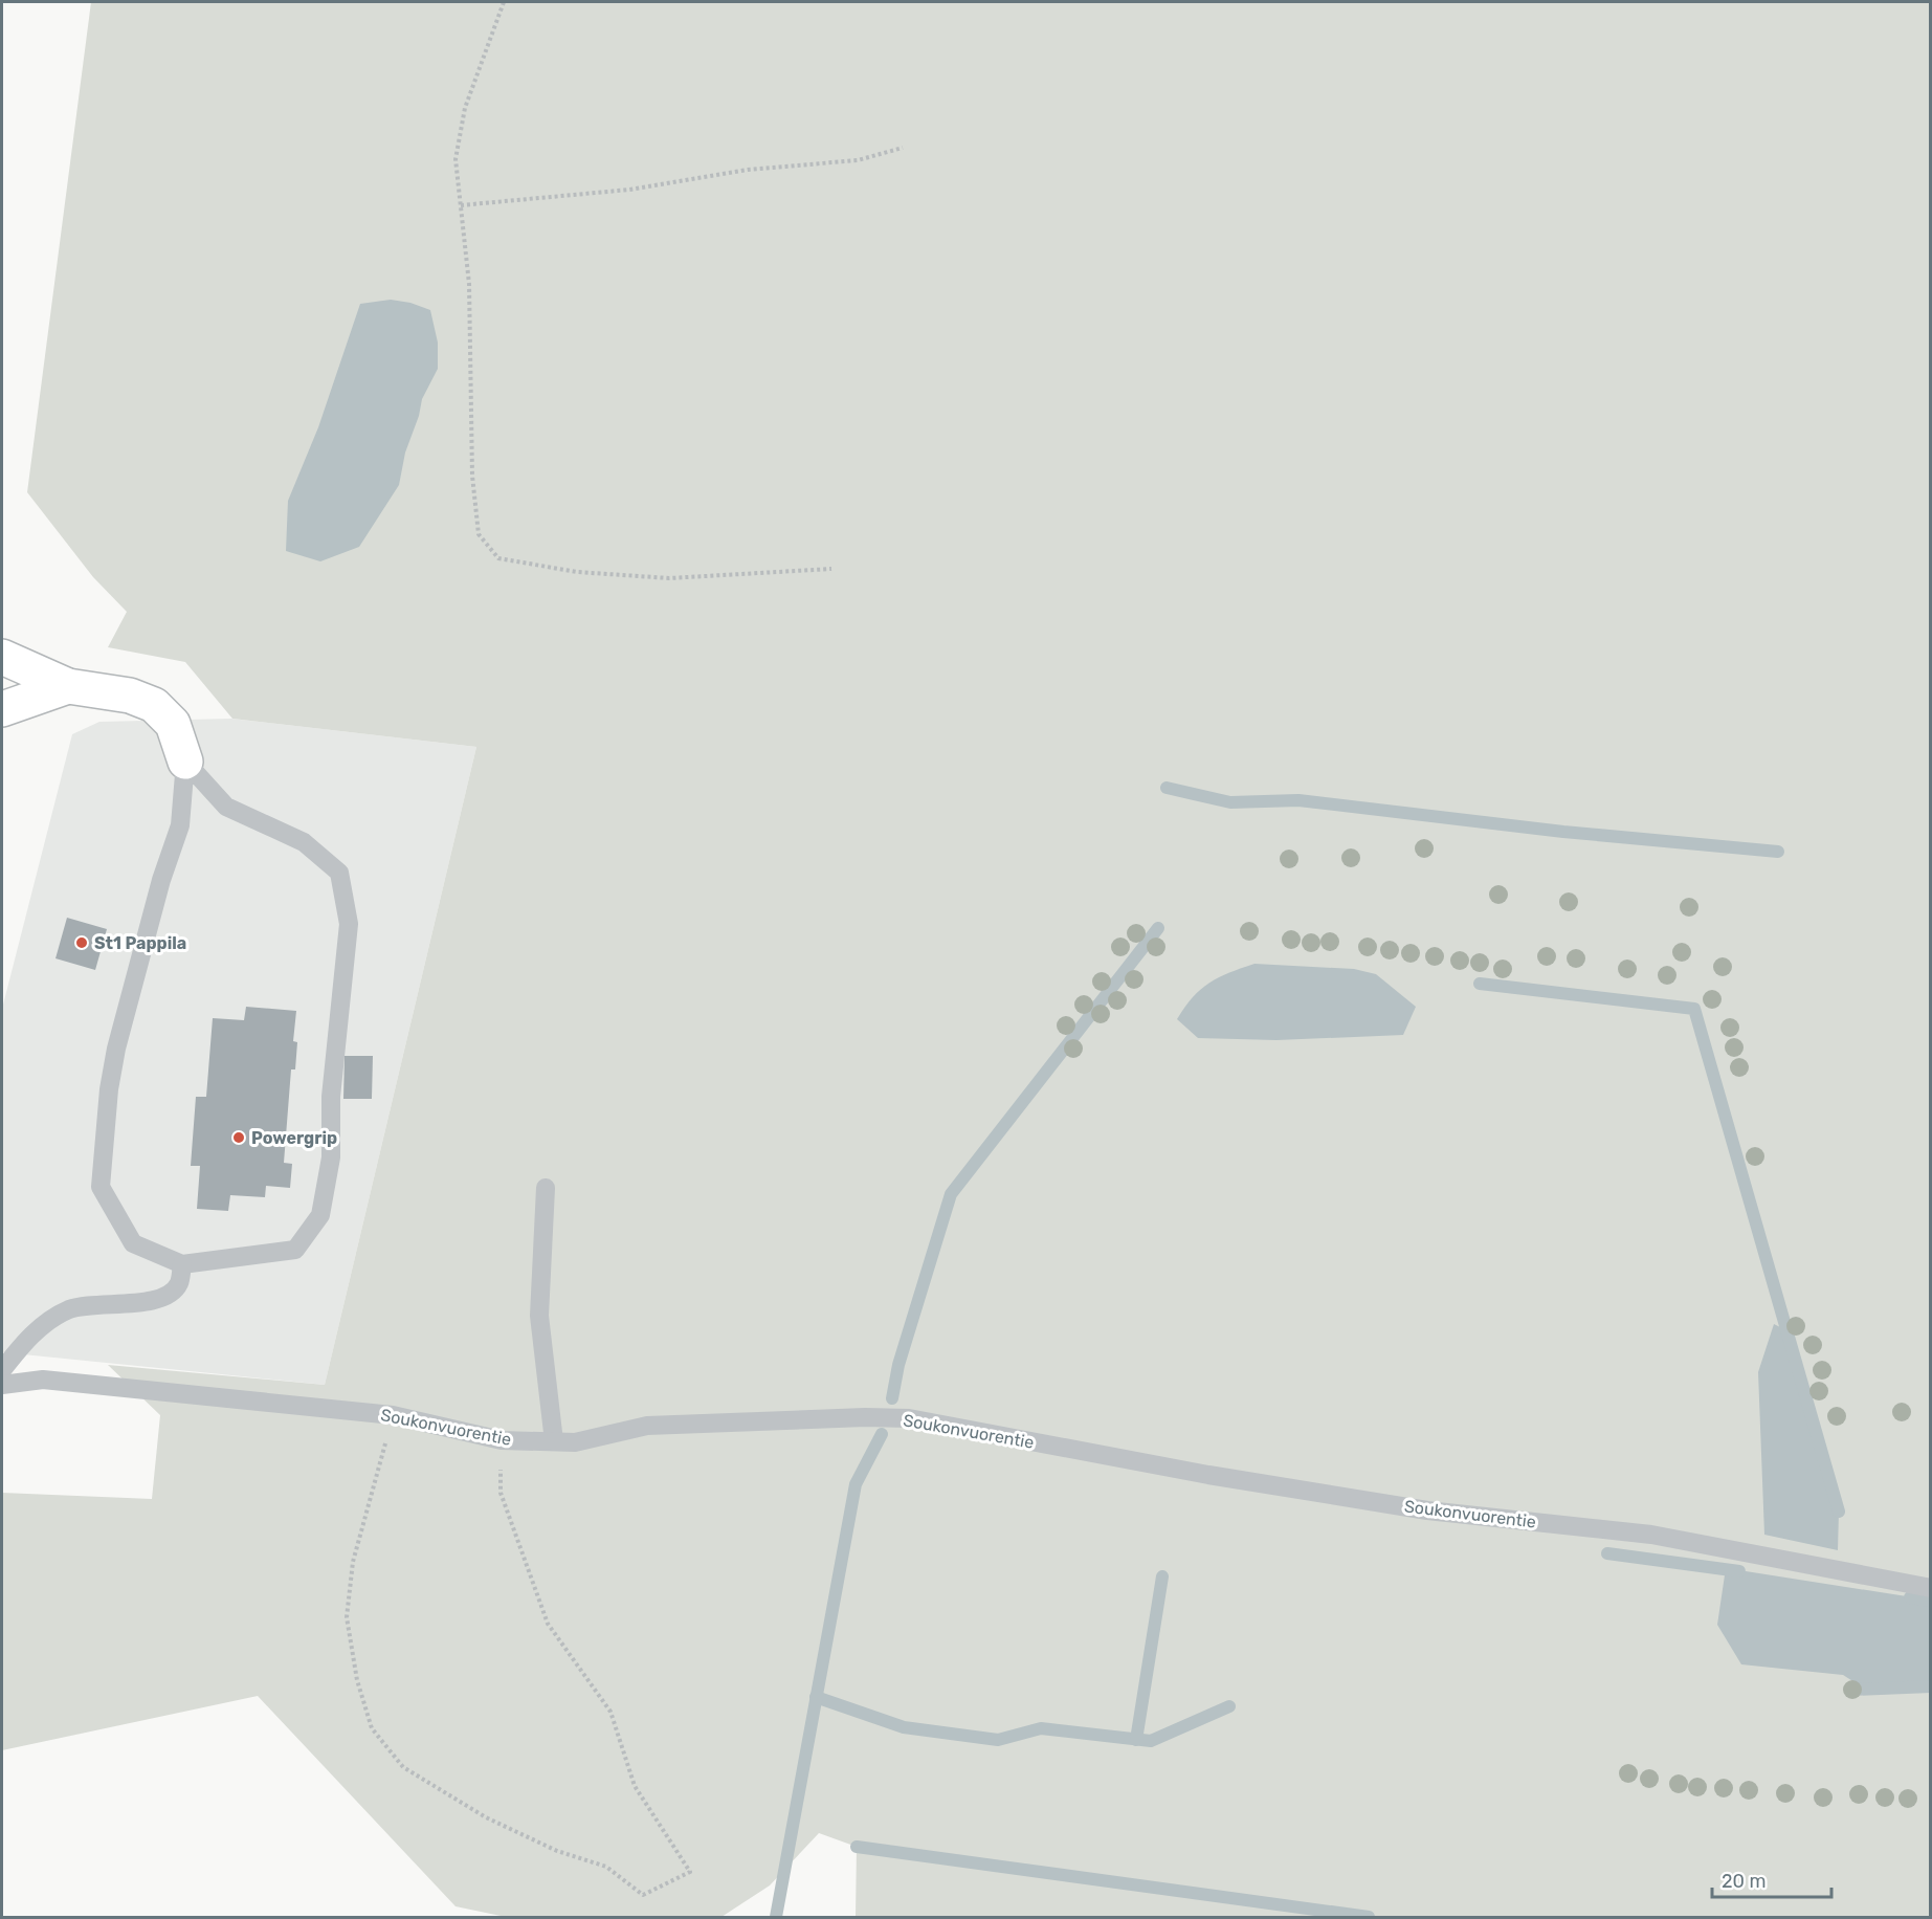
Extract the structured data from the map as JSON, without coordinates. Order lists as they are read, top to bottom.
{
  "streets": {
    "lane": ["Soukonvuorentie"]
  },
  "places": ["St1 Pappila", "Powergrip"],
  "scale_bar": "20 m"
}
